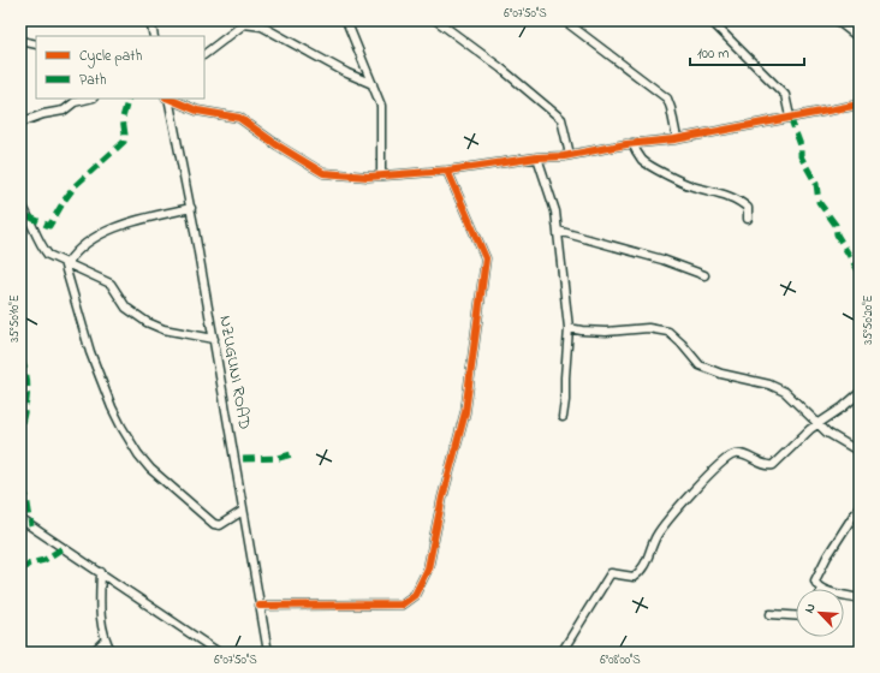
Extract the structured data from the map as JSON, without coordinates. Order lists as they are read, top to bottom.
{
  "streets": {
    "street": ["NZUGUNI ROAD"]
  },
  "legend": ["Cycle path", "Path"],
  "scale_bar": "100 m",
  "north": "top left",
  "coordinates": [
    "6°07'50\"S",
    "35°50'10\"E",
    "35°50'20\"E",
    "6°08'00\"S"
  ]
}
